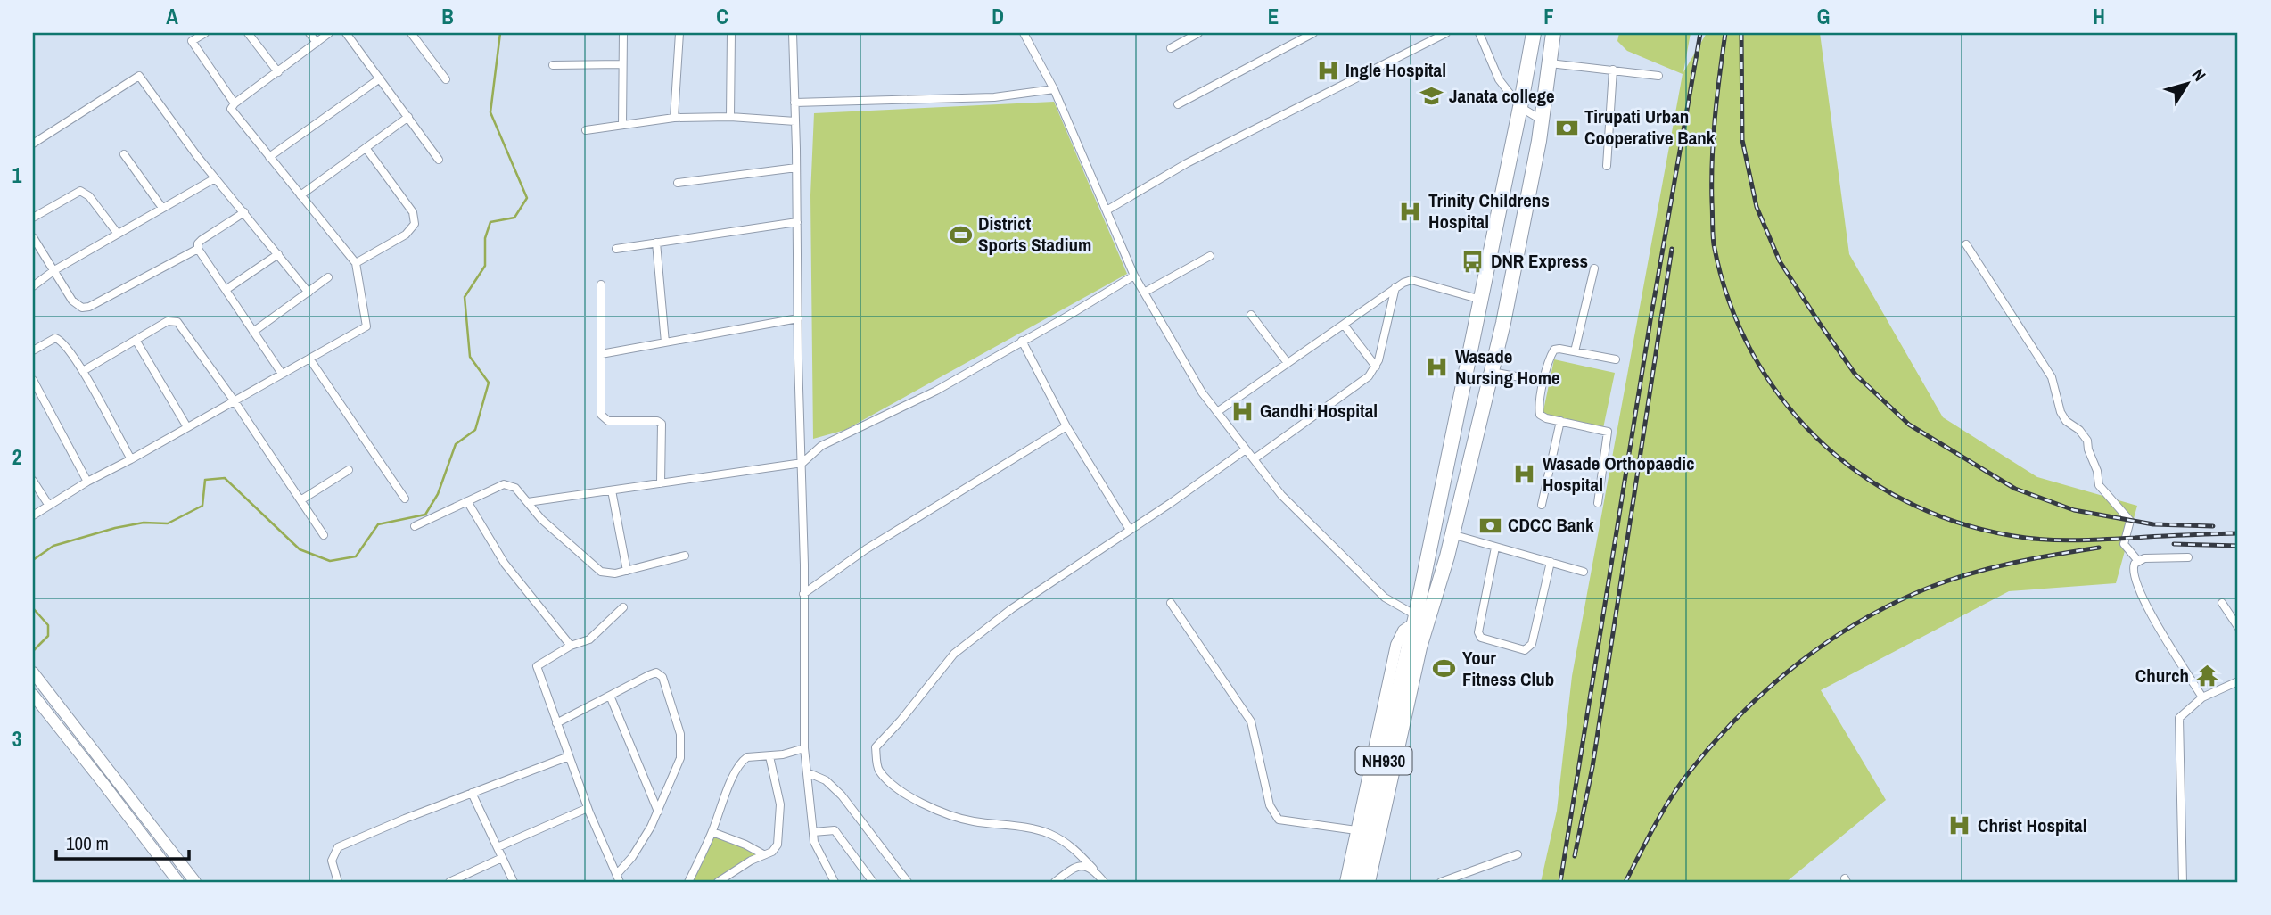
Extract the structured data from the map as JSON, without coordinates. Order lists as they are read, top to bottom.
{
  "streets": {
    "highway": ["NH930"]
  },
  "places": {
    "hospital": [
      "Ingle Hospital",
      "Trinity Childrens Hospital",
      "Wasade Nursing Home",
      "Gandhi Hospital",
      "Wasade Orthopaedic Hospital",
      "Christ Hospital"
    ],
    "school or university": ["Janata college"],
    "bank": ["Tirupati Urban Cooperative Bank", "CDCC Bank"],
    "sports": ["District Sports Stadium", "Your Fitness Club"],
    "bus stop": ["DNR Express"],
    "temple": ["Church"]
  },
  "scale_bar": "100 m",
  "north": "top right",
  "grid": {
    "columns": [
      "A",
      "B",
      "C",
      "D",
      "E",
      "F",
      "G",
      "H"
    ],
    "rows": ["1", "2", "3"]
  }
}
